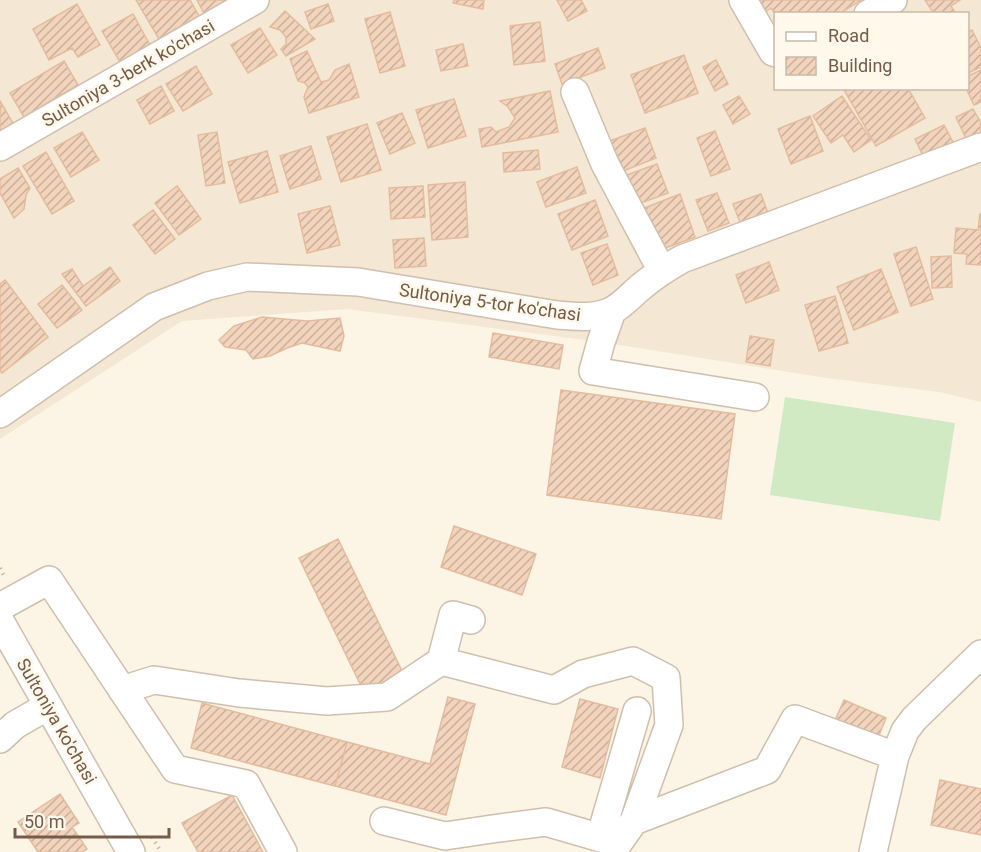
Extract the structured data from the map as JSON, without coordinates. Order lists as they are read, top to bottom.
{
  "streets": {
    "street": ["Sultoniya 3-berk ko'chasi", "Sultoniya 5-tor ko'chasi", "Sultoniya ko'chasi"]
  },
  "legend": ["Road", "Building"],
  "scale_bar": "50 m"
}
